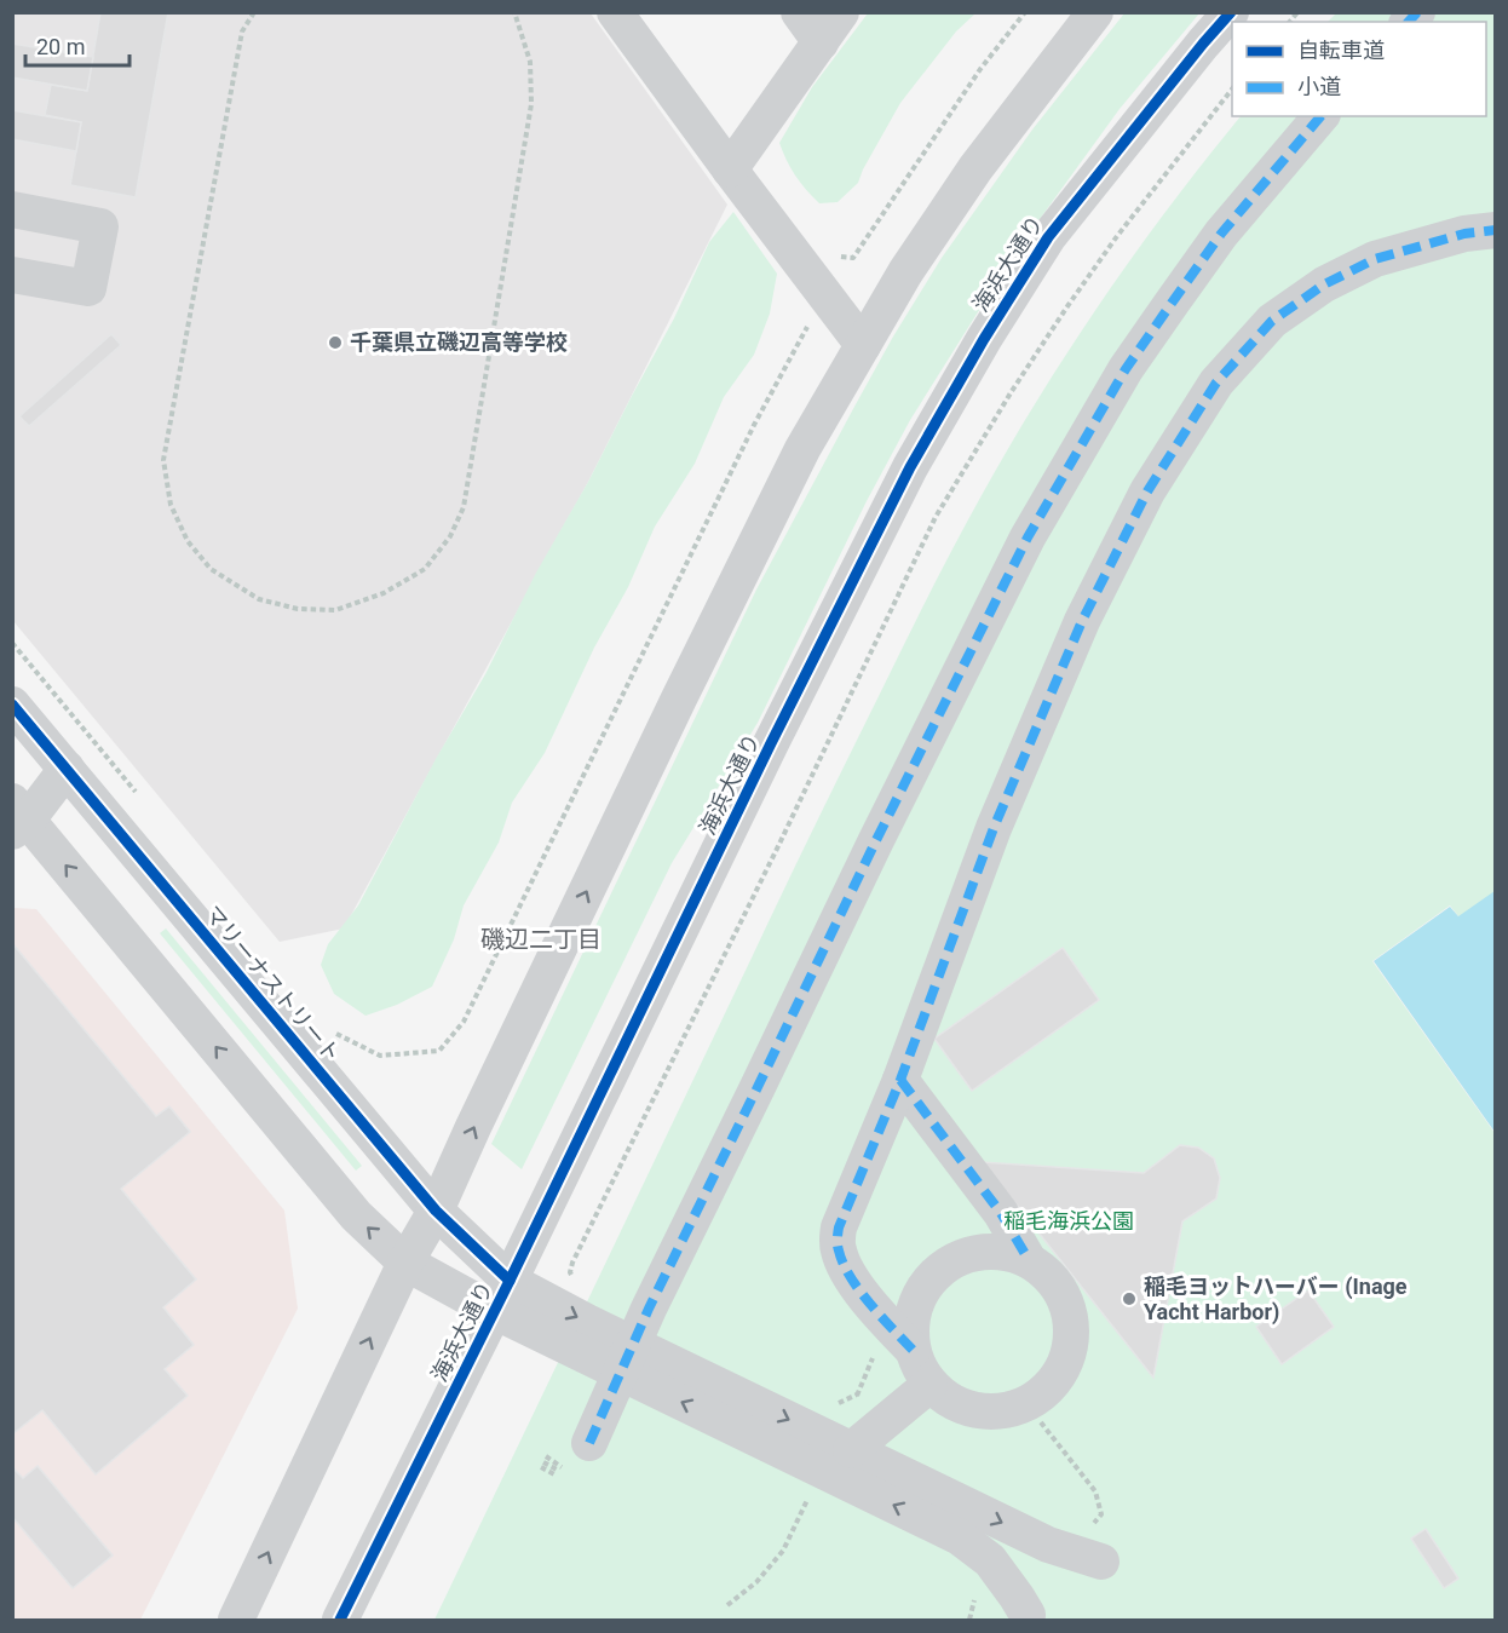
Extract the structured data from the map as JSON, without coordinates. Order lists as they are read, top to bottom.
{
  "streets": {
    "street": ["海浜大通り", "マリーナストリート"]
  },
  "crossings": [
    ["海浜大通り", "マリーナストリート"]
  ],
  "districts": ["磯辺二丁目"],
  "parks": ["稲毛海浜公園"],
  "places": ["千葉県立磯辺高等学校", "稲毛ヨットハーバー (Inage Yacht Harbor)"],
  "legend": ["自転車道", "小道"],
  "scale_bar": "20 m"
}
